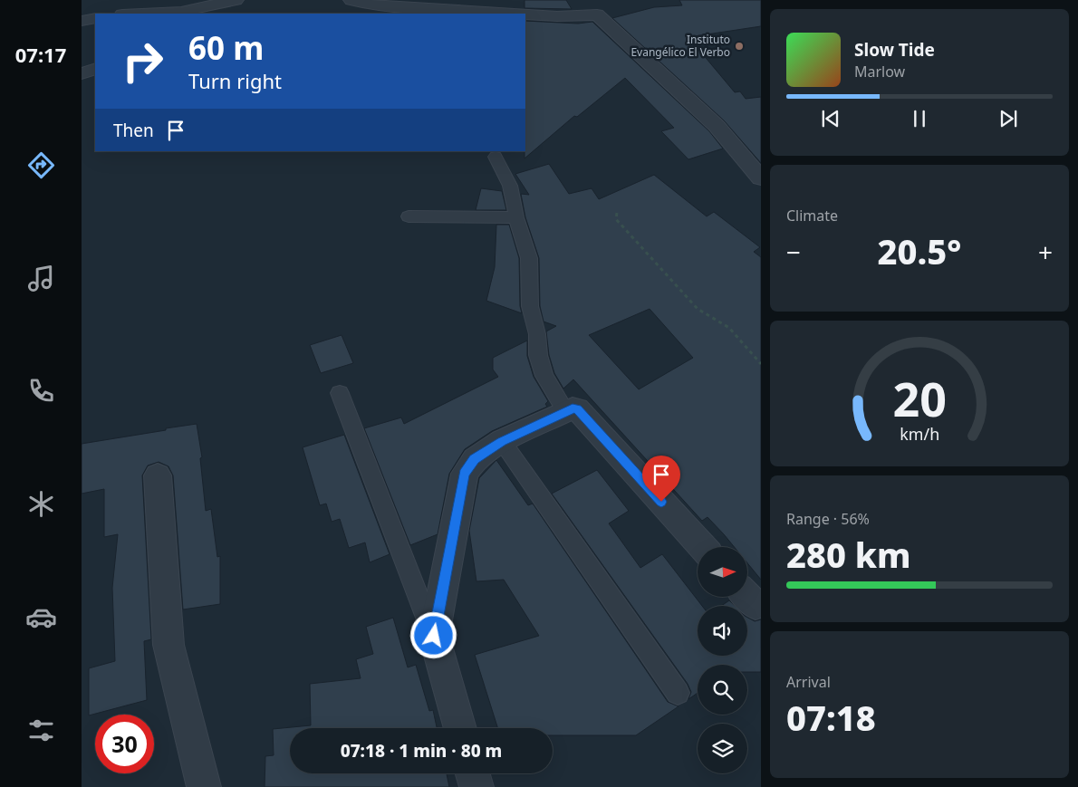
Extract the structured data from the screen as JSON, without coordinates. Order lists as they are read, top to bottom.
{
  "places": ["Instituto Evangélico El Verbo"],
  "north": "right",
  "page": {
    "tabs": "07:17",
    "turn": ["60 m", "Turn right"],
    "song": ["Slow Tide", "Marlow"],
    "then": "Then",
    "tile": [
      "Climate",
      ["Range · 56%", "280 km"],
      ["Arrival", "07:18"]
    ],
    "heat": ["−", "20.5°", "+"],
    "limit": "30",
    "trip": "07:18 · 1 min · 80 m",
    "gauge": ["20", "km/h"]
  }
}
